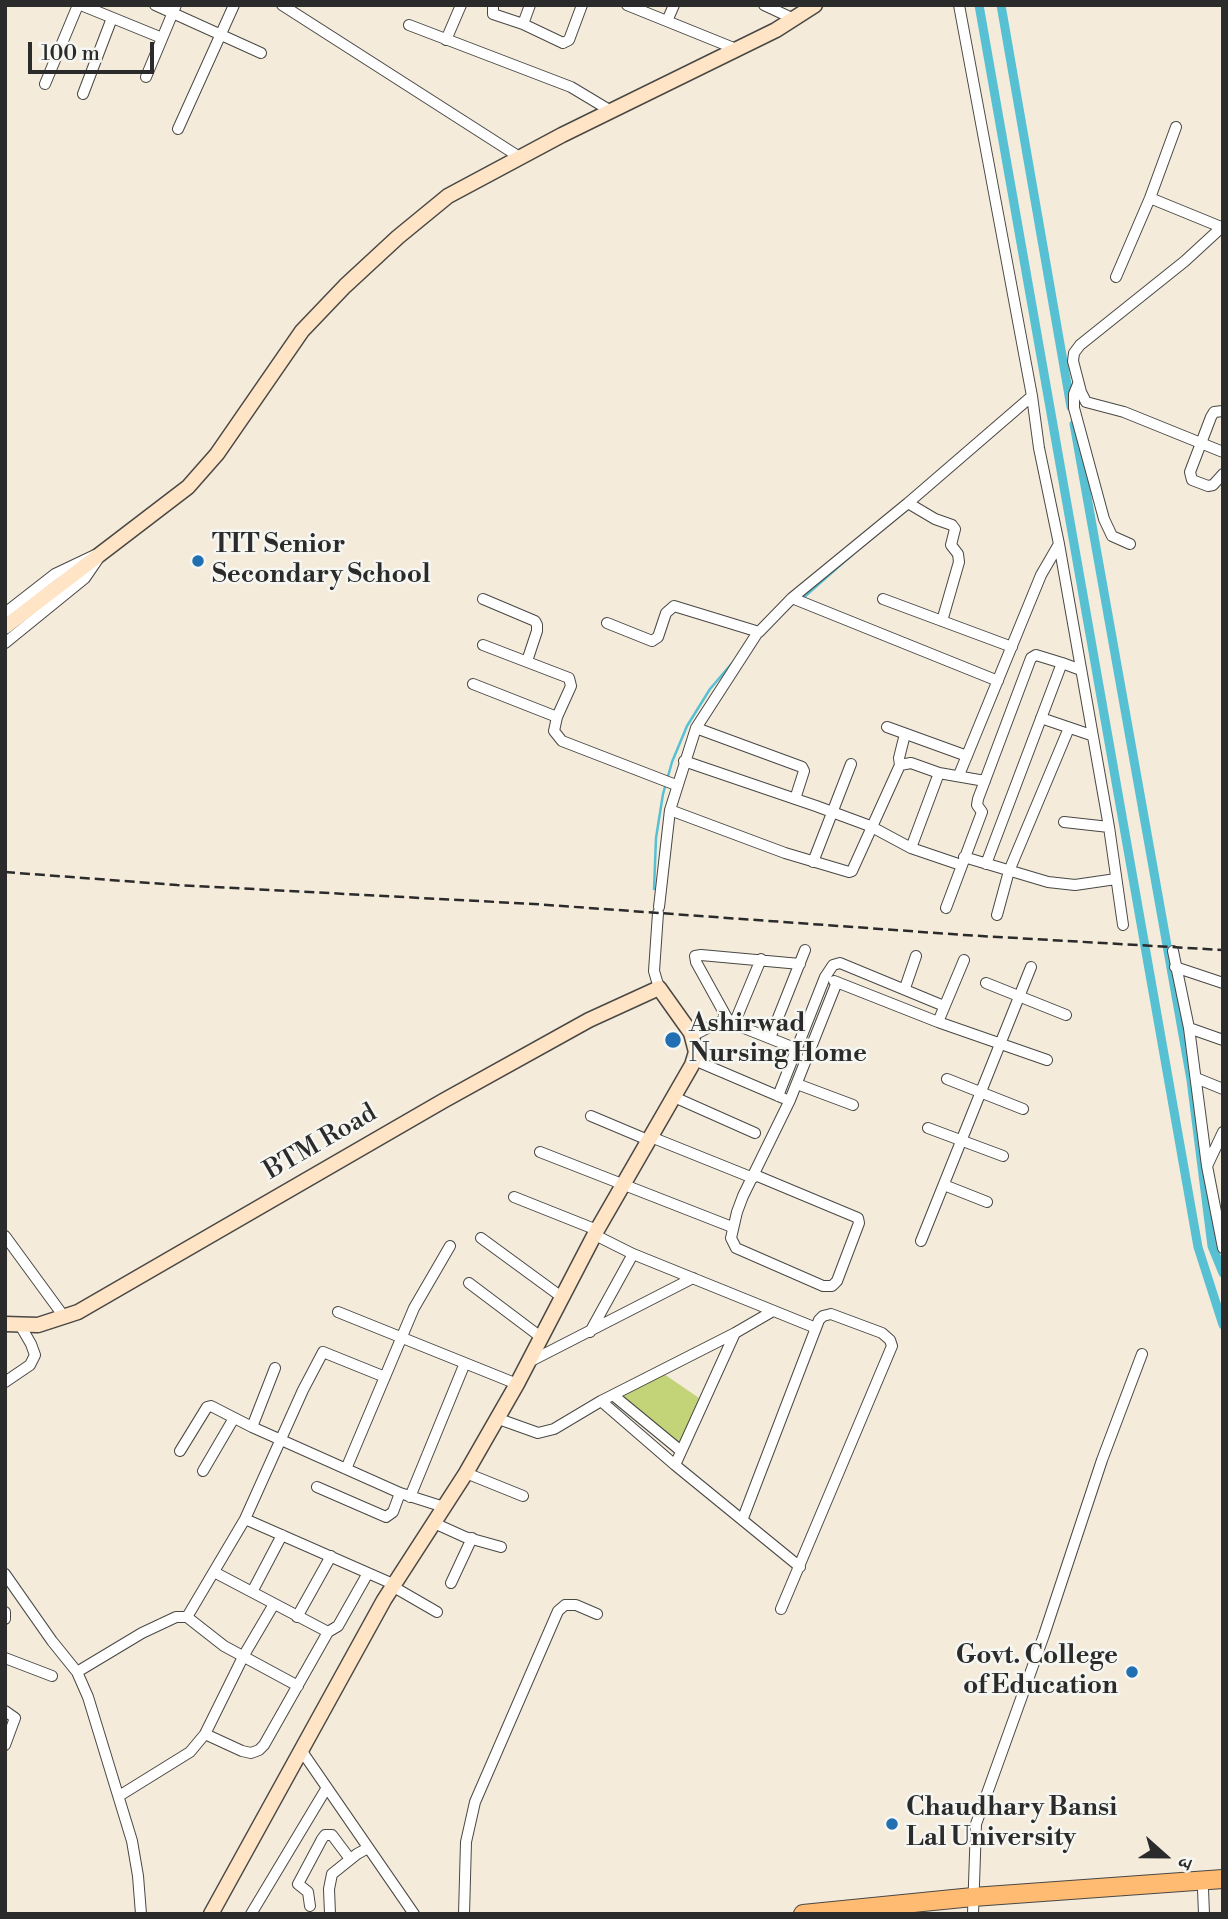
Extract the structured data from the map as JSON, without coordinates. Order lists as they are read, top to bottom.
{
  "streets": {
    "street": ["BTM Road"]
  },
  "places": [
    "TIT Senior Secondary School",
    "Ashirwad Nursing Home",
    "Govt. College of Education",
    "Chaudhary Bansi Lal University"
  ],
  "scale_bar": "100 m",
  "north": "right"
}
